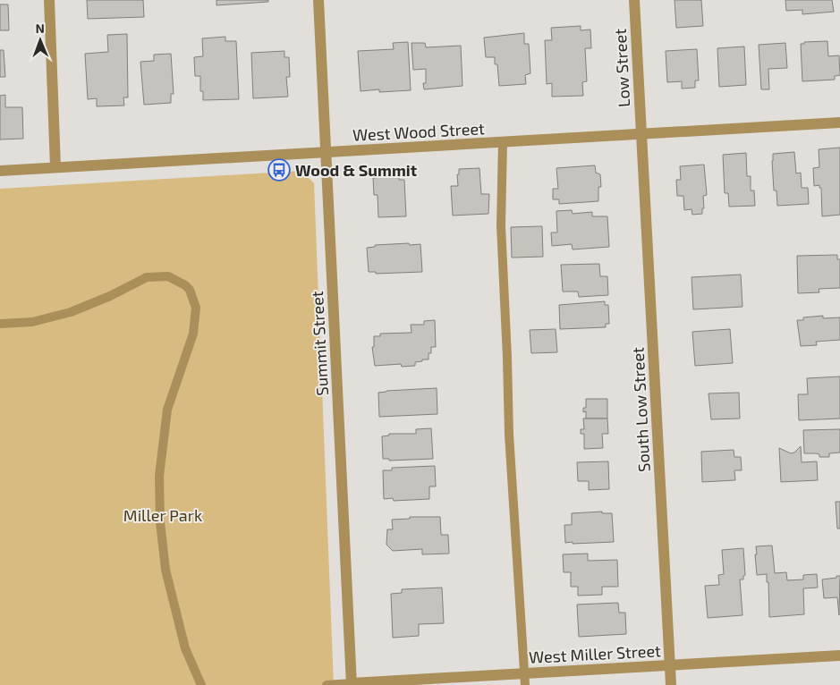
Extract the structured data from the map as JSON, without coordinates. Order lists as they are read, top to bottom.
{
  "streets": {
    "street": [
      "Low Street",
      "West Wood Street",
      "Summit Street",
      "South Low Street",
      "West Miller Street"
    ]
  },
  "crossings": [
    ["Low Street", "West Wood Street"],
    ["Low Street", "South Low Street"],
    ["West Wood Street", "Summit Street"],
    ["West Wood Street", "South Low Street"],
    ["Summit Street", "West Miller Street"],
    ["South Low Street", "West Miller Street"]
  ],
  "parks": ["Miller Park"],
  "places": {
    "bus stop": ["Wood & Summit"]
  },
  "north": "top"
}
